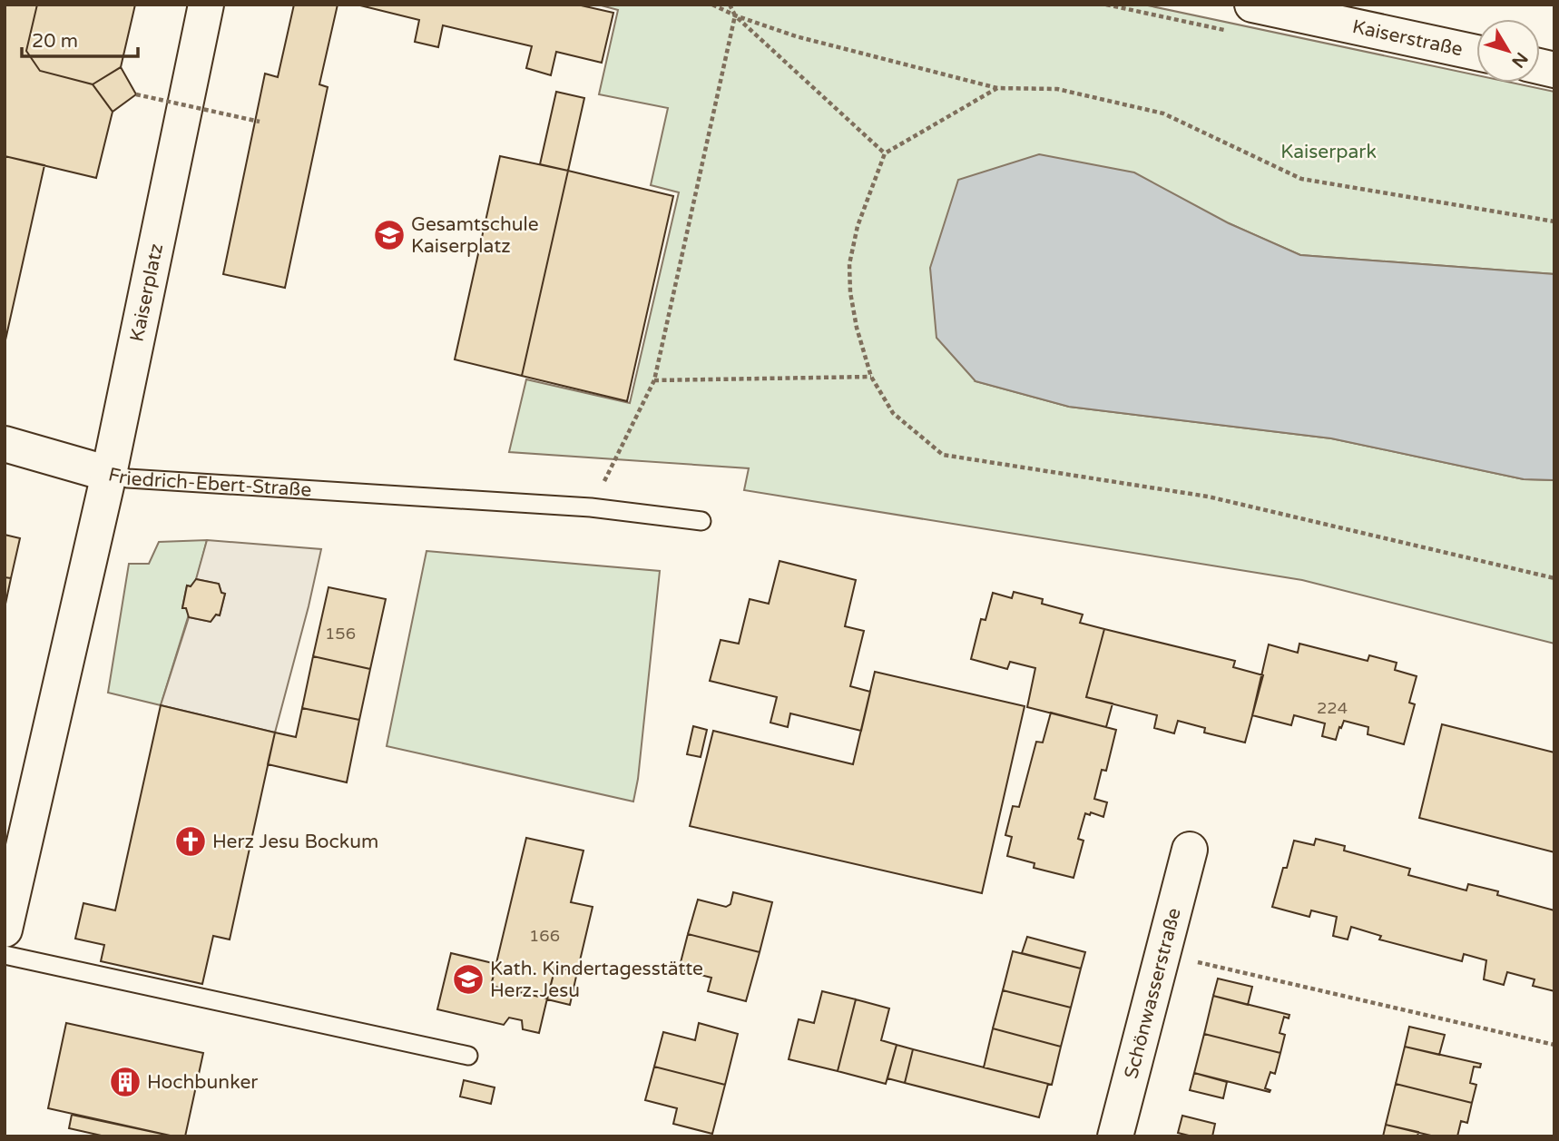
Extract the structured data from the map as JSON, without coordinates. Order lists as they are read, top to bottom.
{
  "streets": {
    "street": [
      "Kaiserstraße",
      "Kaiserplatz",
      "Friedrich-Ebert-Straße",
      "Schönwasserstraße"
    ]
  },
  "crossings": [
    ["Kaiserplatz", "Friedrich-Ebert-Straße"]
  ],
  "parks": ["Kaiserpark"],
  "places": {
    "school or university": ["Gesamtschule Kaiserplatz", "Kath. Kindertagesstätte Herz-Jesu"],
    "church": ["Herz Jesu Bockum"],
    "building": ["Hochbunker"]
  },
  "house_numbers": ["156", "224", "166"],
  "scale_bar": "20 m",
  "north": "bottom right"
}
